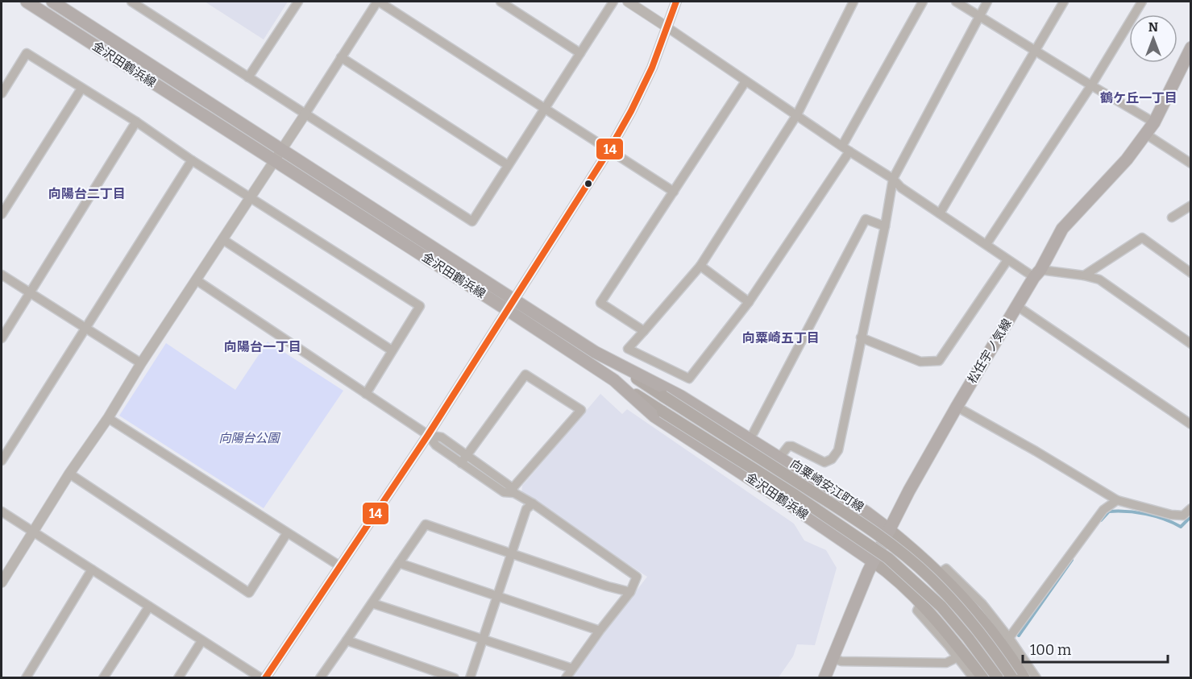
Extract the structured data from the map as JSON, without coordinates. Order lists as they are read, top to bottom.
{
  "streets": {
    "main road": ["金沢田鶴浜線", "松任宇ノ気線", "向粟崎安江町線"]
  },
  "crossings": [
    ["金沢田鶴浜線", "松任宇ノ気線"],
    ["金沢田鶴浜線", "向粟崎安江町線"]
  ],
  "districts": [
    "鶴ケ丘一丁目",
    "向陽台二丁目",
    "向粟崎五丁目",
    "向陽台一丁目"
  ],
  "parks": ["向陽台公園"],
  "lines": ["transit line 14"],
  "scale_bar": "100 m",
  "north": "top"
}
